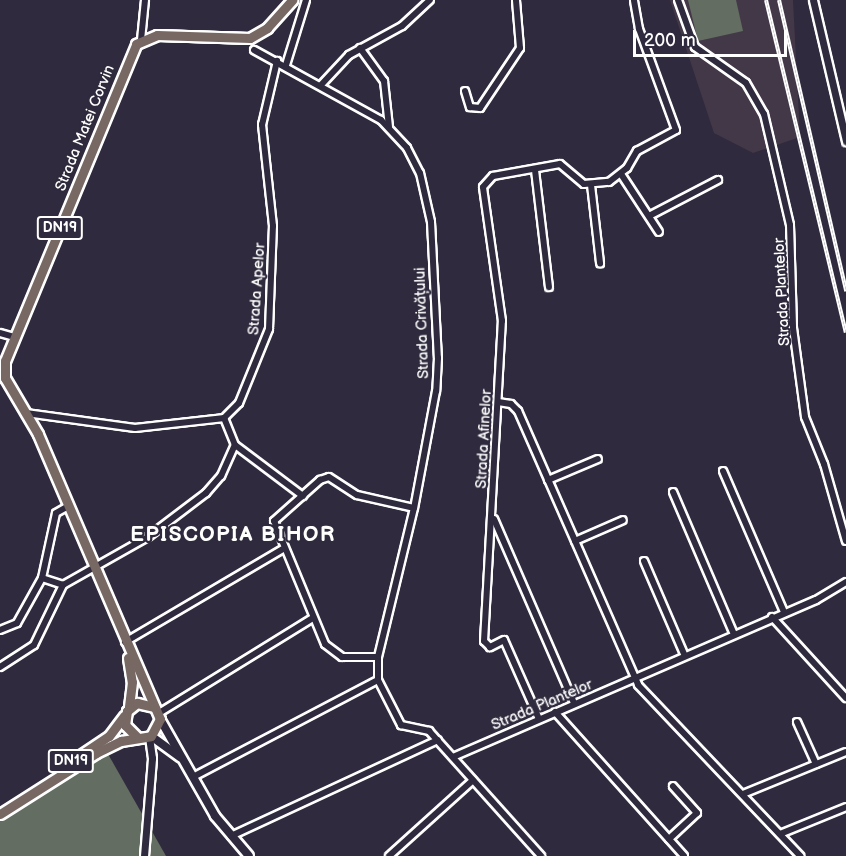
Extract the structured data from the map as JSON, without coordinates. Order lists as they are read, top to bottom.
{
  "streets": {
    "main road": ["Strada Matei Corvin", "DN19"],
    "street": [
      "Strada Apelor",
      "Strada Plantelor",
      "Strada Crivățului",
      "Strada Afinelor"
    ]
  },
  "crossings": [
    ["Strada Matei Corvin", "DN19"],
    ["Strada Apelor", "Strada Crivățului"],
    ["Strada Plantelor", "Strada Afinelor"]
  ],
  "districts": ["EPISCOPIA BIHOR"],
  "scale_bar": "200 m"
}
